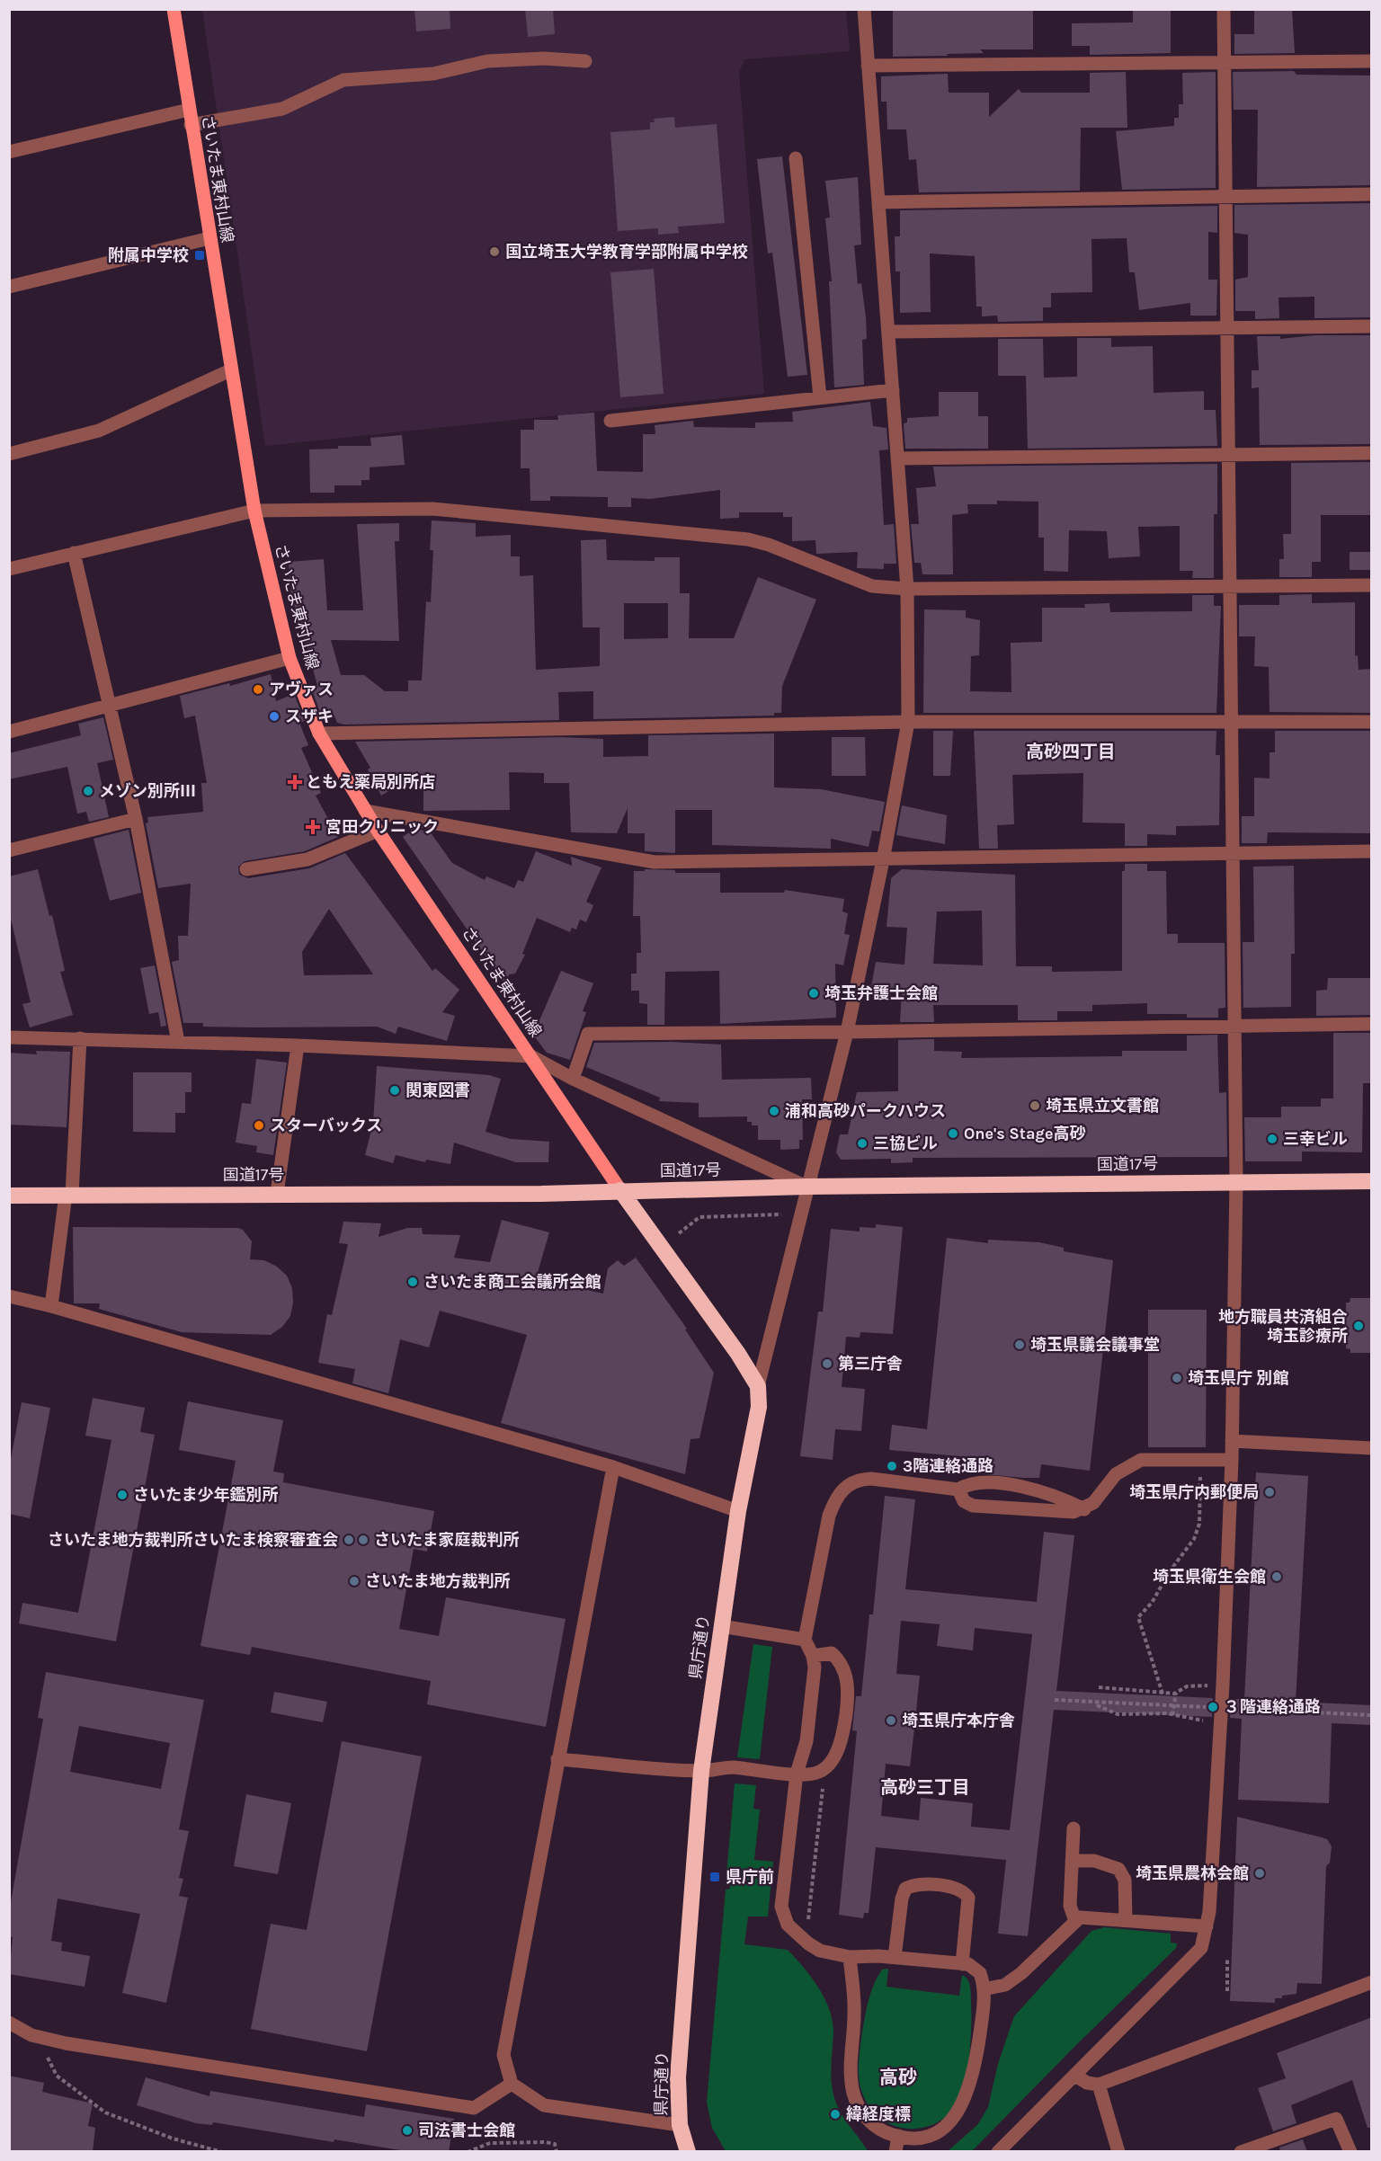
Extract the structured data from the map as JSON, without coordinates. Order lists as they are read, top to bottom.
{
  "streets": {
    "highway": ["国道17号", "県庁通り"],
    "main road": ["さいたま東村山線"]
  },
  "crossings": [
    ["さいたま東村山線", "国道17号"]
  ],
  "districts": ["高砂四丁目", "高砂三丁目", "高砂"],
  "places": {
    "other": [
      "国立埼玉大学教育学部附属中学校",
      "アヴァス",
      "スザキ",
      "メゾン別所Ⅲ",
      "埼玉弁護士会館",
      "関東図書",
      "埼玉県立文書館",
      "浦和高砂パークハウス",
      "スターバックス",
      "One's Stage高砂",
      "三幸ビル",
      "三協ビル",
      "さいたま商工会議所会館",
      "地方職員共済組合 埼玉診療所",
      "埼玉県議会議事堂",
      "第三庁舎",
      "埼玉県庁 別館",
      "3階連絡通路",
      "埼玉県庁内郵便局",
      "さいたま少年鑑別所",
      "さいたま地方裁判所さいたま検察審査会",
      "さいたま家庭裁判所",
      "埼玉県衛生会館",
      "さいたま地方裁判所",
      "３階連絡通路",
      "埼玉県庁本庁舎",
      "埼玉県農林会館",
      "緯経度標",
      "司法書士会館"
    ],
    "transit": ["附属中学校", "県庁前"],
    "health": ["ともえ薬局別所店", "宮田クリニック"]
  }
}
